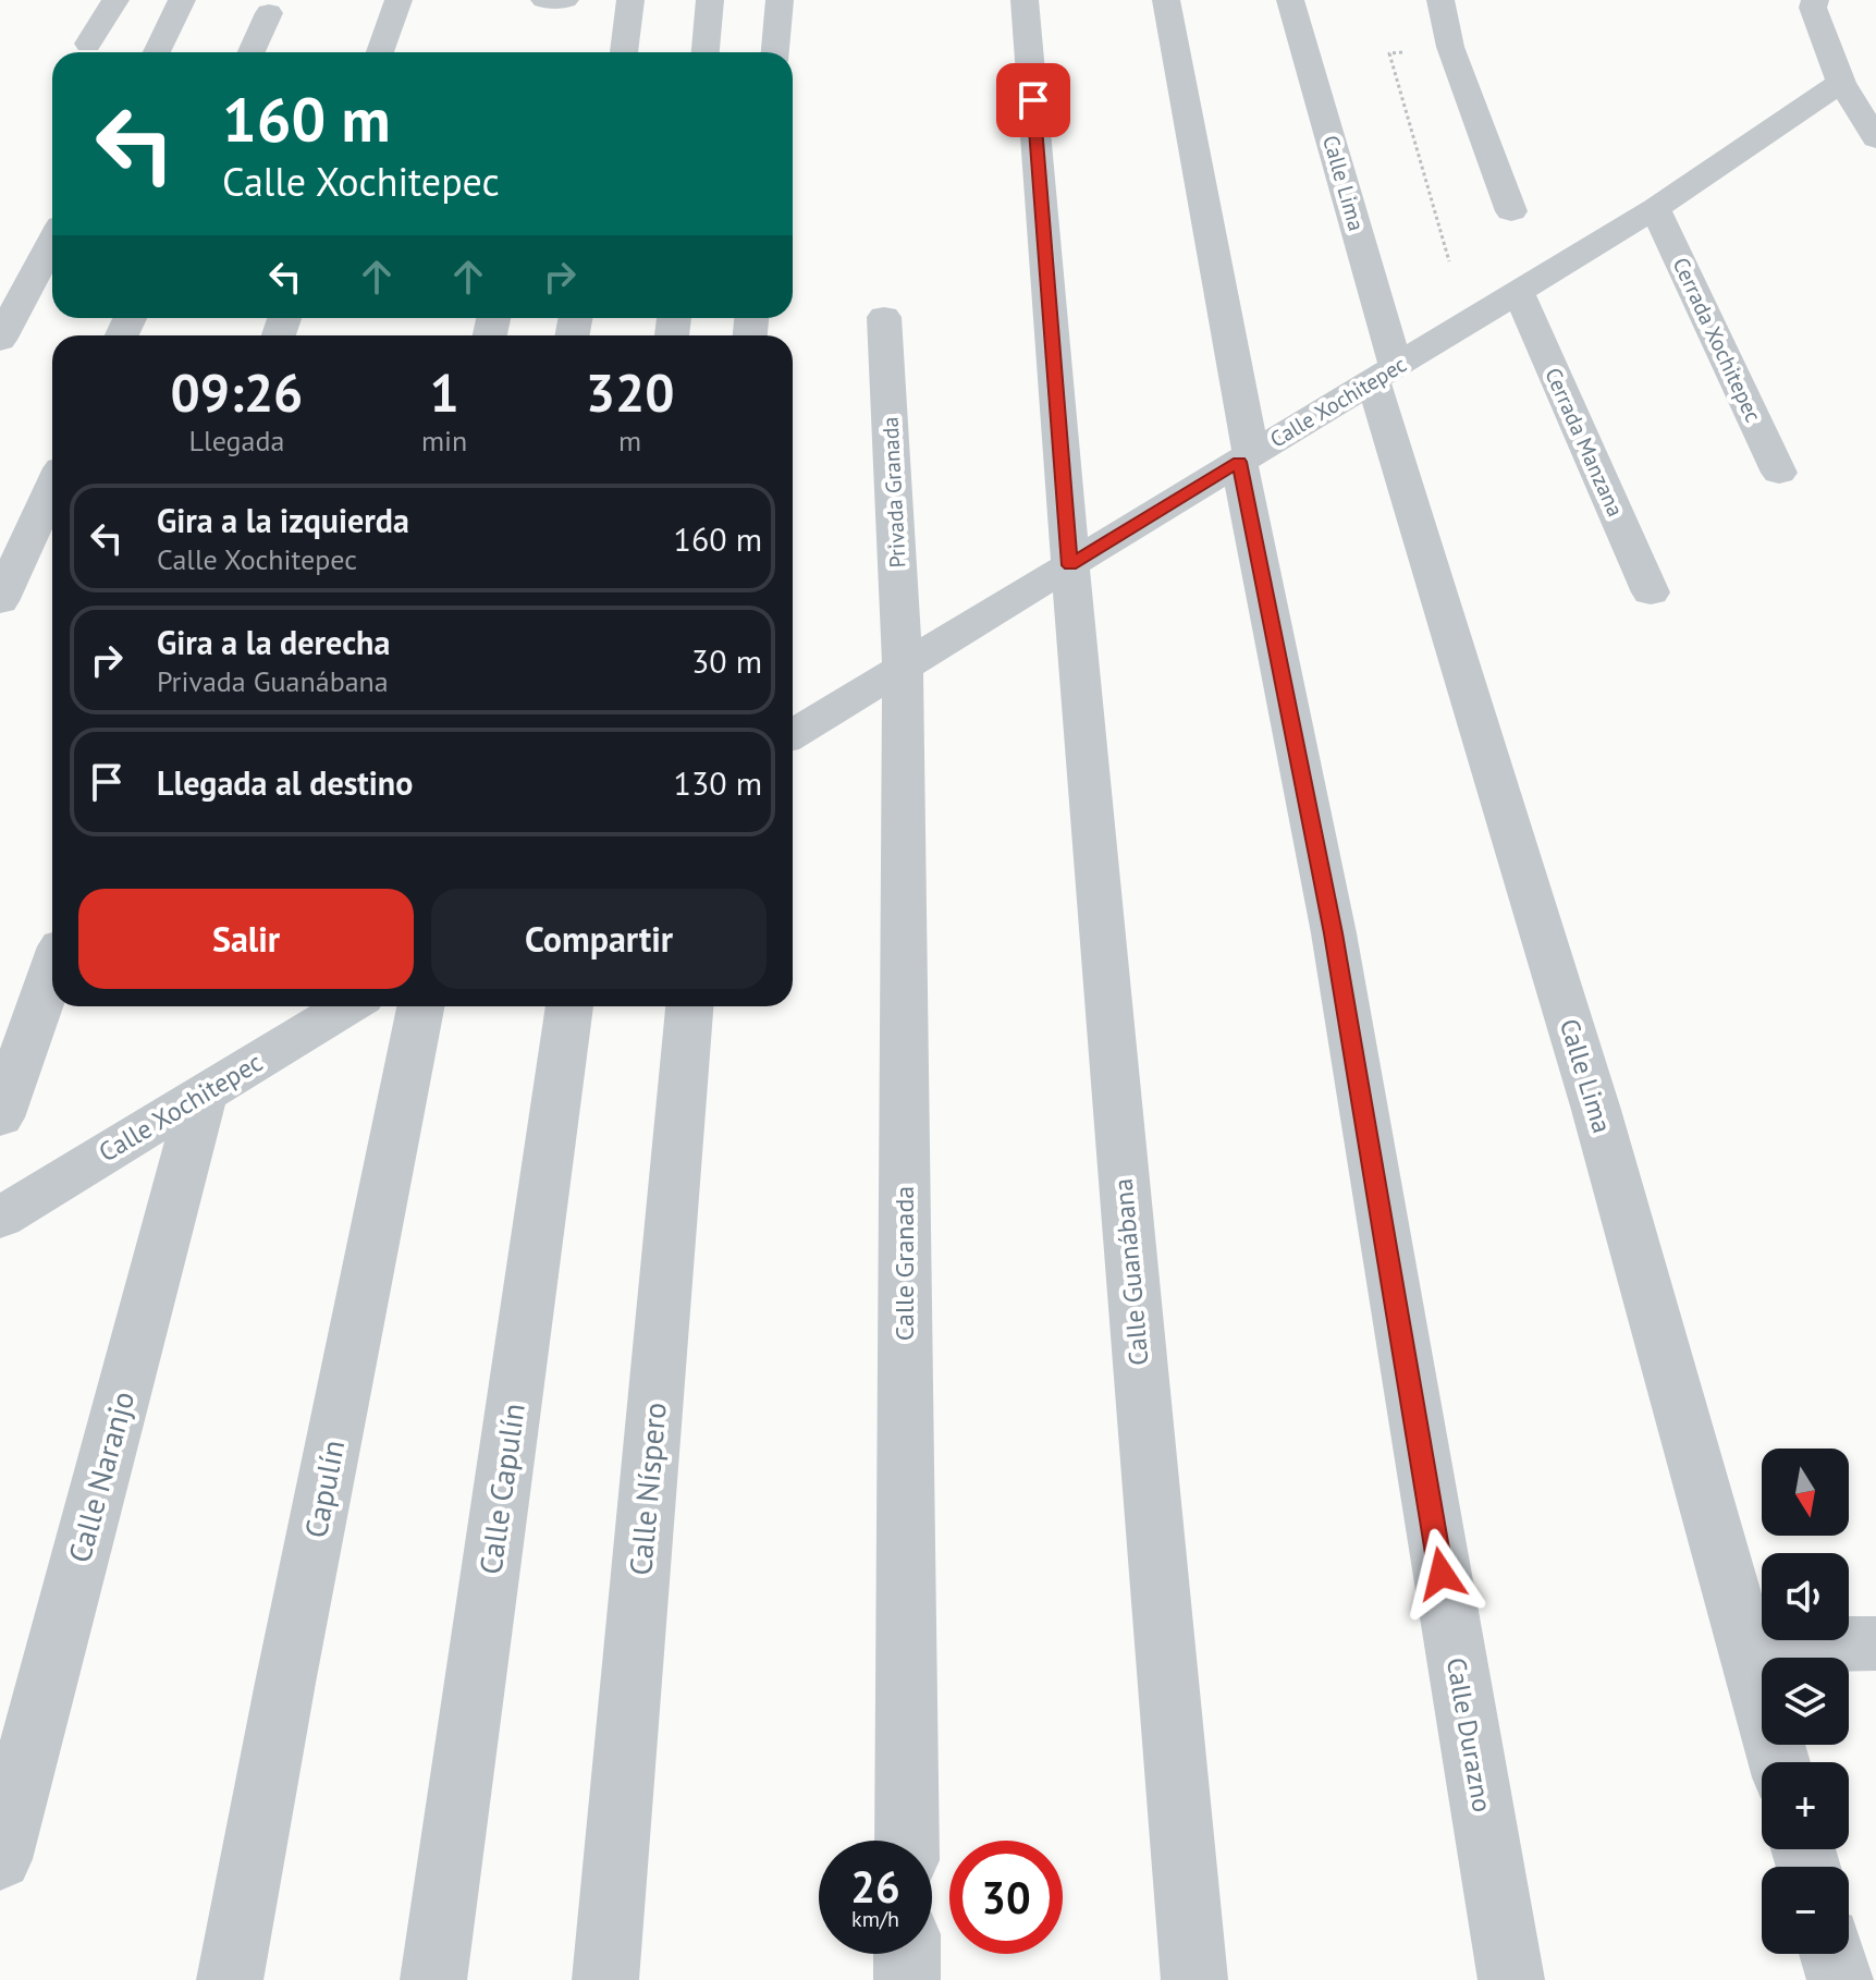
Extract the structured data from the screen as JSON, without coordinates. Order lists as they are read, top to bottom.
{
  "streets": {
    "street": [
      "Calle Lima",
      "Cerrada Xochitepec",
      "Calle Xochitepec",
      "Cerrada Manzana",
      "Privada Granada",
      "Calle Granada",
      "Calle Guanábana",
      "Calle Naranjo",
      "Capulín",
      "Calle Capulín",
      "Calle Níspero",
      "Calle Durazno"
    ]
  },
  "crossings": [
    ["Calle Lima", "Calle Xochitepec"],
    ["Cerrada Xochitepec", "Calle Xochitepec"],
    ["Calle Xochitepec", "Cerrada Manzana"],
    ["Calle Xochitepec", "Privada Granada"],
    ["Calle Xochitepec", "Calle Granada"],
    ["Calle Xochitepec", "Calle Guanábana"],
    ["Calle Xochitepec", "Calle Naranjo"],
    ["Calle Xochitepec", "Calle Durazno"],
    ["Privada Granada", "Calle Granada"]
  ],
  "north": "bottom",
  "page": {
    "turn": ["160 m", "Calle Xochitepec"],
    "eta": [
      "09:26",
      "Llegada",
      "1",
      "min",
      "320",
      "m"
    ],
    "list": [
      {
        "name": "Gira a la izquierda",
        "note": "Calle Xochitepec",
        "value": "160 m"
      },
      {
        "name": "Gira a la derecha",
        "note": "Privada Guanábana",
        "value": "30 m"
      },
      {
        "name": "Llegada al destino",
        "value": "130 m"
      }
    ],
    "buttons": ["Salir", "Compartir"],
    "map_buttons": ["+", "−"],
    "speed": "26 km/h",
    "limit": "30"
  }
}
